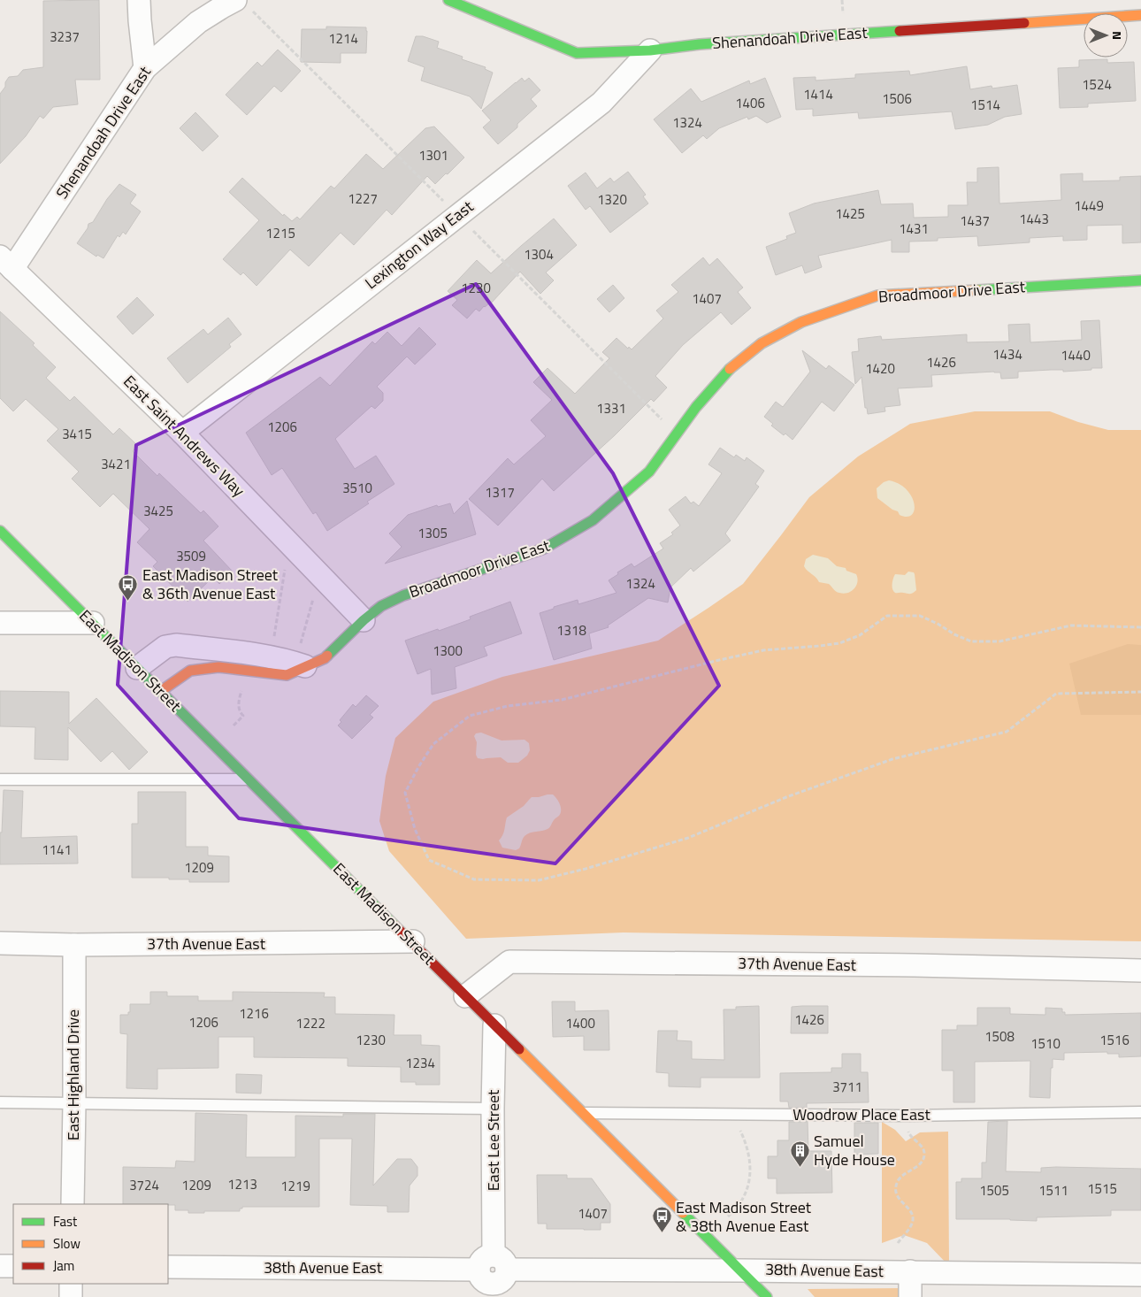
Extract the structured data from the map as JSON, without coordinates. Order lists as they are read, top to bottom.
{
  "streets": {
    "street": [
      "Shenandoah Drive East",
      "Lexington Way East",
      "Broadmoor Drive East",
      "East Saint Andrews Way",
      "East Madison Street",
      "37th Avenue East",
      "East Highland Drive",
      "East Lee Street",
      "38th Avenue East"
    ],
    "lane": ["Woodrow Place East"]
  },
  "crossings": [
    ["Shenandoah Drive East", "Lexington Way East"],
    ["Shenandoah Drive East", "East Saint Andrews Way"],
    ["Lexington Way East", "East Saint Andrews Way"],
    ["Broadmoor Drive East", "East Saint Andrews Way"],
    ["Broadmoor Drive East", "East Madison Street"],
    ["East Madison Street", "37th Avenue East"],
    ["East Madison Street", "Woodrow Place East"],
    ["East Madison Street", "East Lee Street"],
    ["East Madison Street", "38th Avenue East"],
    ["37th Avenue East", "East Highland Drive"],
    ["East Lee Street", "38th Avenue East"]
  ],
  "places": {
    "bus stop": ["East Madison Street & 36th Avenue East", "East Madison Street & 38th Avenue East"],
    "building": ["Samuel Hyde House"]
  },
  "house_numbers": [
    "3237",
    "1214",
    "1524",
    "1414",
    "1506",
    "1406",
    "1514",
    "1324",
    "1301",
    "1227",
    "1320",
    "1449",
    "1425",
    "1443",
    "1437",
    "1431",
    "1215",
    "1304",
    "1230",
    "1407",
    "1434",
    "1440",
    "1426",
    "1420",
    "1331",
    "1206",
    "3415",
    "3421",
    "3510",
    "1317",
    "3425",
    "1305",
    "3509",
    "1324",
    "1318",
    "1300",
    "1141",
    "1209",
    "1216",
    "1426",
    "1206",
    "1222",
    "1400",
    "1508",
    "1230",
    "1516",
    "1510",
    "1234",
    "3711",
    "1213",
    "3724",
    "1209",
    "1219",
    "1515",
    "1505",
    "1511",
    "1407"
  ],
  "legend": ["Fast", "Slow", "Jam"],
  "north": "right"
}
